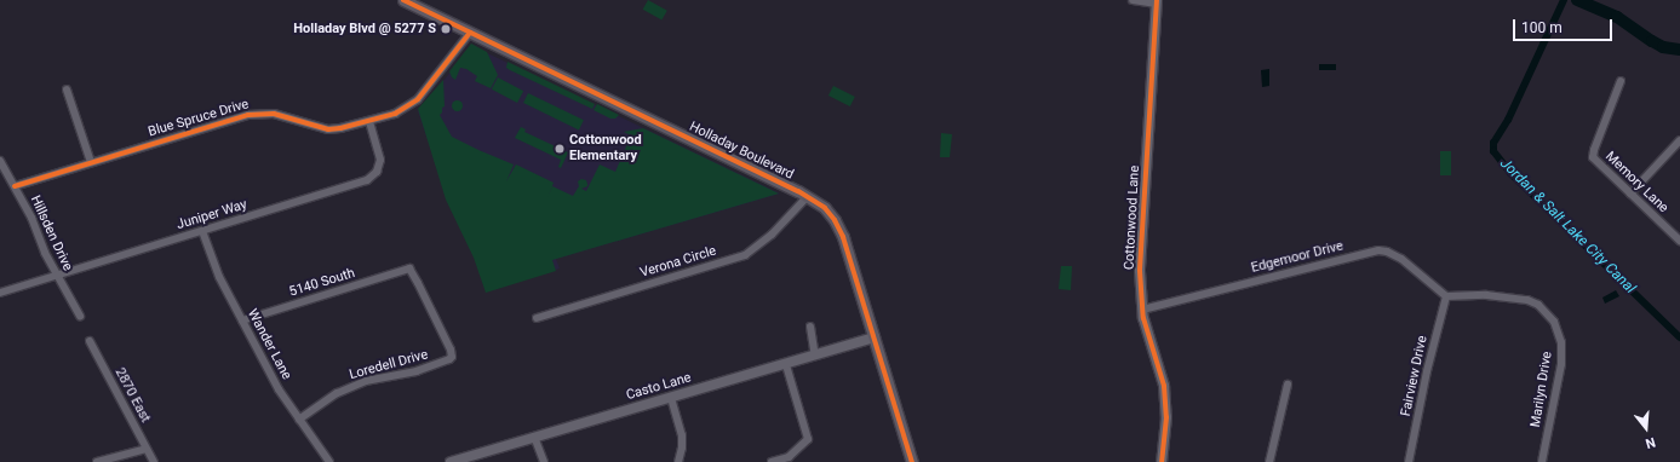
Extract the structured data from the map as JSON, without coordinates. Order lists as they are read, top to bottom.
{
  "streets": {
    "main road": ["Holladay Boulevard"],
    "street": [
      "Blue Spruce Drive",
      "Memory Lane",
      "Juniper Way",
      "Cottonwood Lane",
      "Hillsden Drive",
      "Edgemoor Drive",
      "Verona Circle",
      "5140 South",
      "Wander Lane",
      "Loredell Drive",
      "Fairview Drive",
      "Casto Lane",
      "Marilyn Drive",
      "2870 East"
    ]
  },
  "crossings": [
    ["Blue Spruce Drive", "Holladay Boulevard"],
    ["Blue Spruce Drive", "Juniper Way"],
    ["Blue Spruce Drive", "Hillsden Drive"],
    ["Holladay Boulevard", "Verona Circle"],
    ["Holladay Boulevard", "Casto Lane"],
    ["Juniper Way", "Hillsden Drive"],
    ["Juniper Way", "Wander Lane"],
    ["Cottonwood Lane", "Edgemoor Drive"],
    ["Edgemoor Drive", "Fairview Drive"],
    ["Edgemoor Drive", "Marilyn Drive"],
    ["5140 South", "Wander Lane"],
    ["5140 South", "Loredell Drive"],
    ["Wander Lane", "Loredell Drive"],
    ["Fairview Drive", "Marilyn Drive"]
  ],
  "water": ["Jordan & Salt Lake City Canal"],
  "places": ["Holladay Blvd @ 5277 S", "Cottonwood Elementary"],
  "scale_bar": "100 m",
  "north": "bottom"
}
